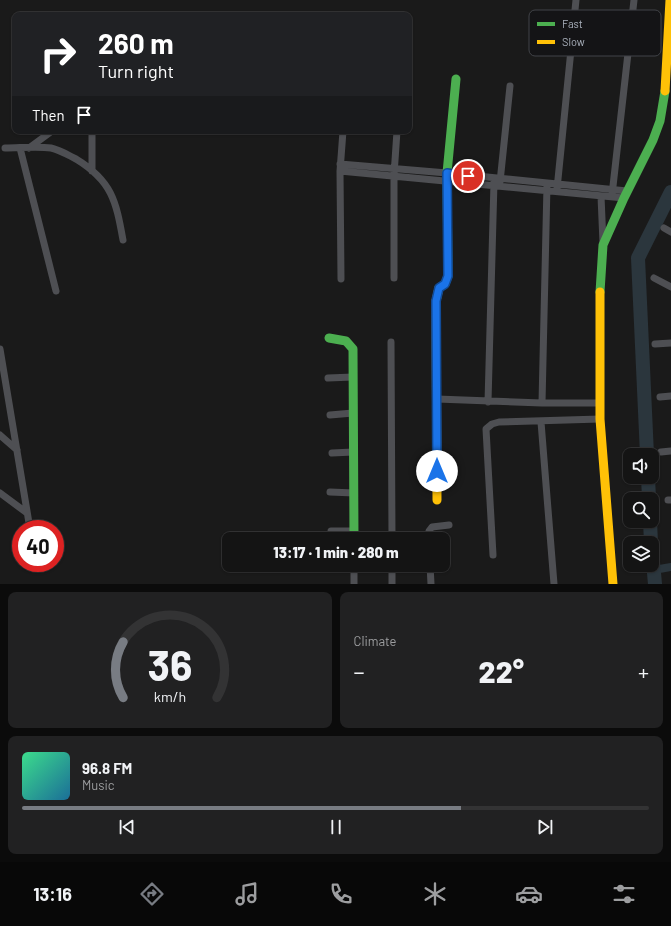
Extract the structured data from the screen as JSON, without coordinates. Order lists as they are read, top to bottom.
{
  "legend": ["Fast", "Slow"],
  "page": {
    "turn": ["260 m", "Turn right"],
    "then": "Then",
    "limit": "40",
    "trip": "13:17 · 1 min · 280 m",
    "tile": "Climate",
    "heat": ["−", "22°", "+"],
    "song": ["96.8 FM", "Music"],
    "tabs": "13:16",
    "gauge": ["36", "km/h"]
  }
}
